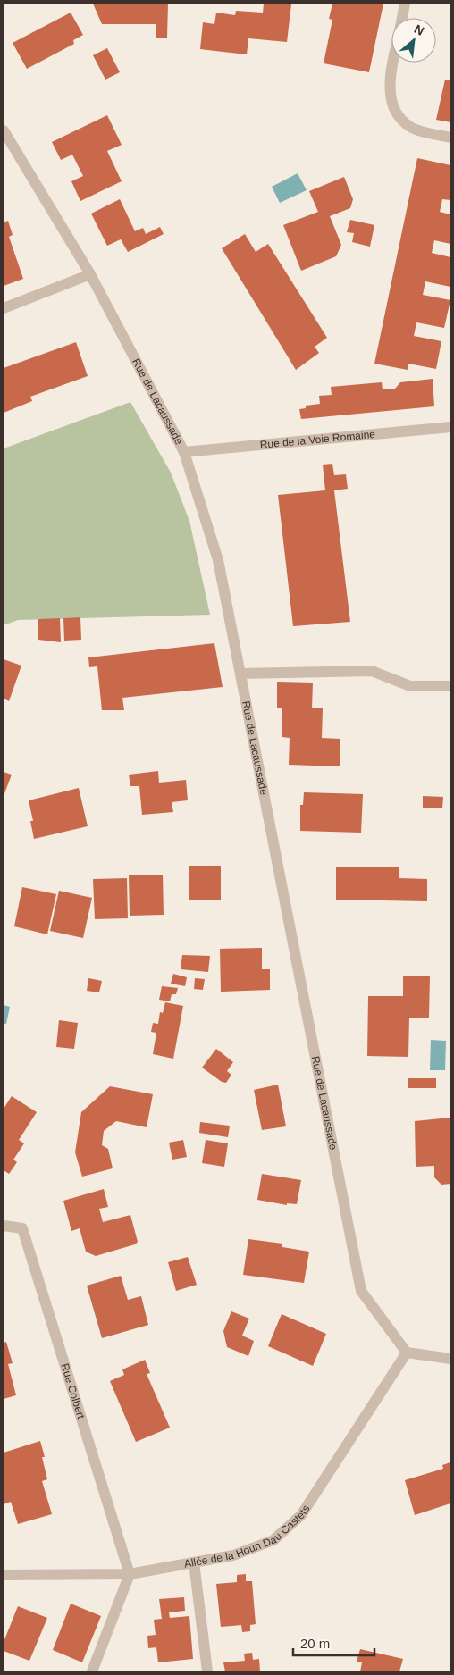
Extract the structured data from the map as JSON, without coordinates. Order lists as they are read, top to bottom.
{
  "streets": {
    "street": [
      "Rue de Lacaussade",
      "Rue de la Voie Romaine",
      "Rue Colbert",
      "Allée de la Houn Dau Castets"
    ]
  },
  "crossings": [
    ["Rue de Lacaussade", "Rue de la Voie Romaine"],
    ["Rue de Lacaussade", "Allée de la Houn Dau Castets"],
    ["Rue Colbert", "Allée de la Houn Dau Castets"]
  ],
  "scale_bar": "20 m",
  "north": "top right"
}
